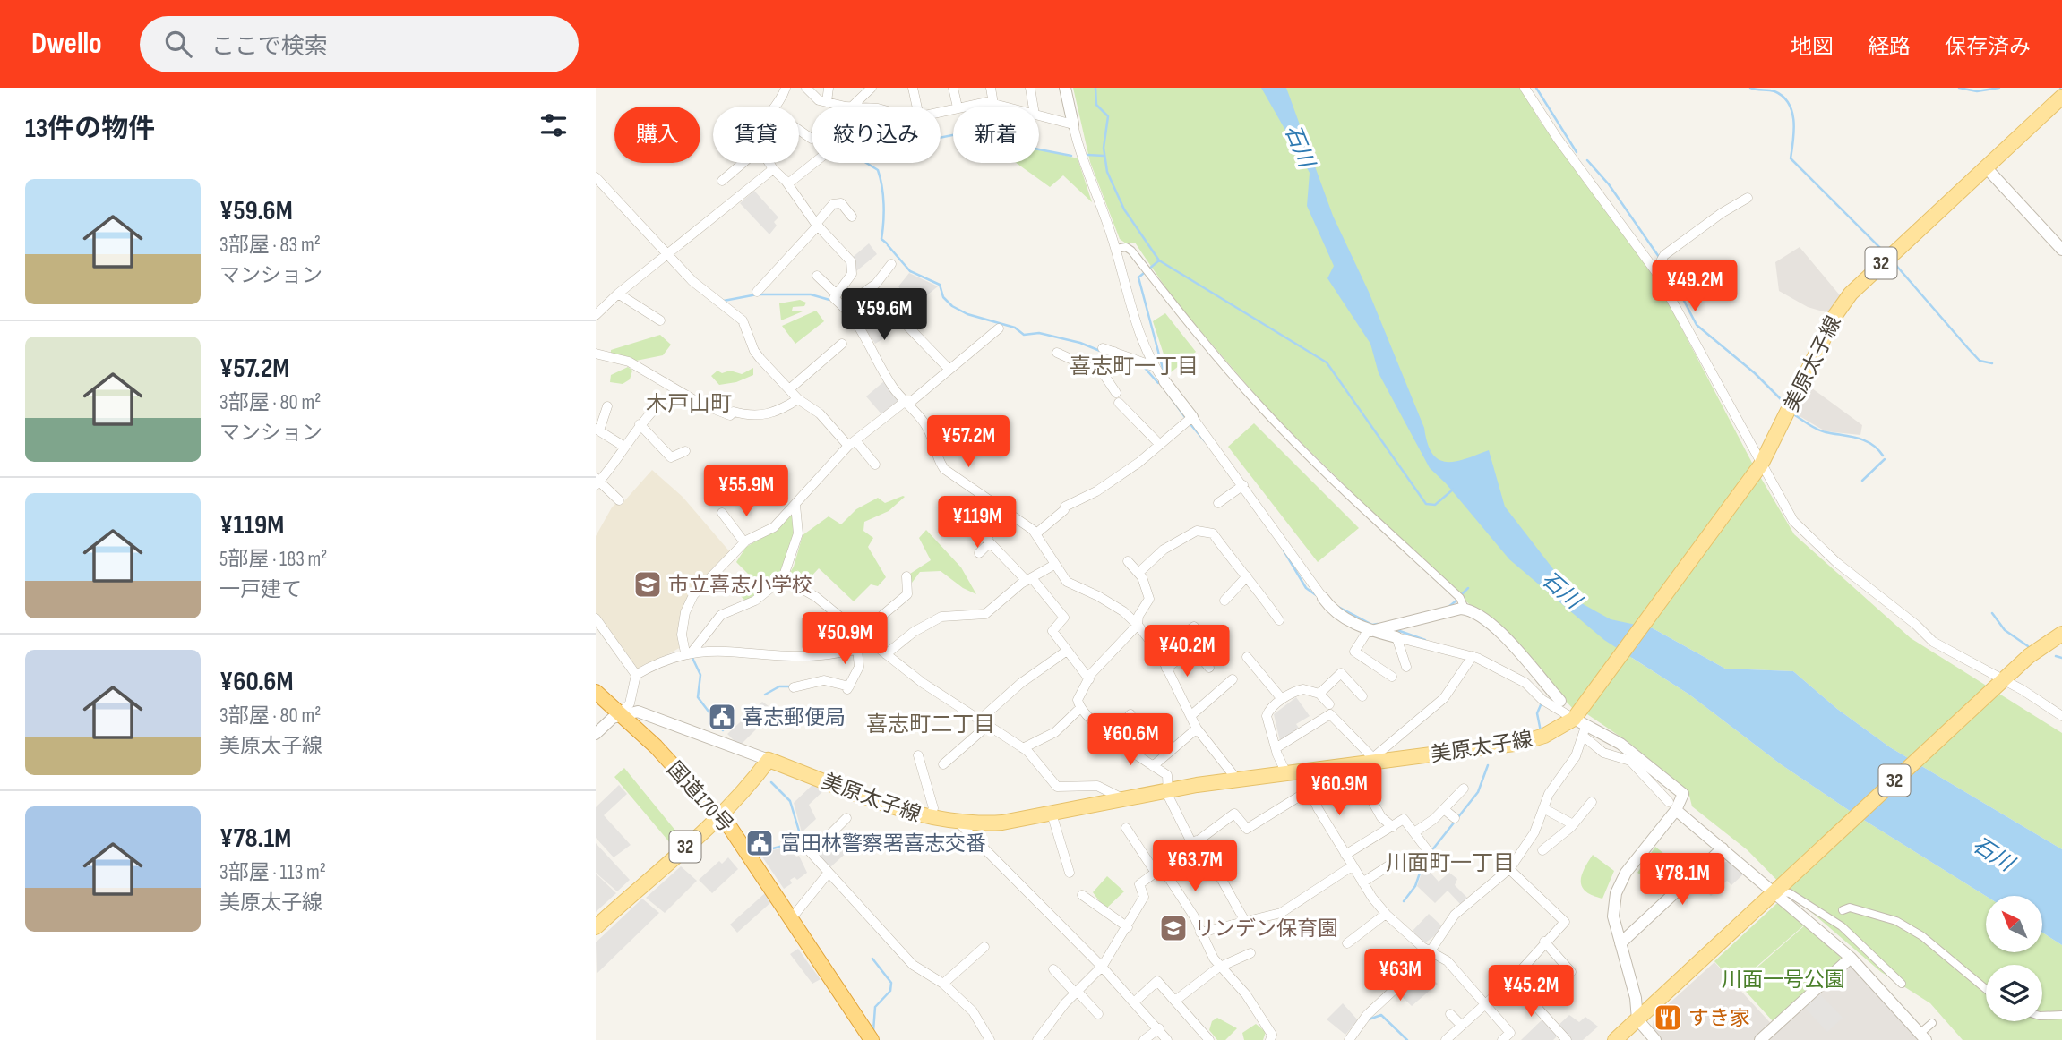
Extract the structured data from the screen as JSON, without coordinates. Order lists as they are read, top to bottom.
{
  "streets": {
    "highway": ["国道170号"],
    "main road": ["32", "美原太子線"]
  },
  "crossings": [
    ["32", "美原太子線"],
    ["32", "国道170号"]
  ],
  "districts": [
    "喜志町一丁目",
    "木戸山町",
    "喜志町二丁目",
    "川面町一丁目"
  ],
  "water": ["石川"],
  "parks": ["川面一号公園"],
  "places": {
    "school or university": ["市立喜志小学校", "リンデン保育園"],
    "public building": ["喜志郵便局", "富田林警察署喜志交番"],
    "restaurant": ["すき家"]
  },
  "north": "top left",
  "page": {
    "header": "Dwello",
    "search": "ここで検索",
    "nav": ["地図", "経路", "保存済み"],
    "heading": "13件の物件",
    "chip": [
      "購入",
      "賃貸",
      "絞り込み",
      "新着"
    ],
    "list": [
      {
        "name": "¥59.6M",
        "note": "3部屋 · 83 m² · マンション"
      },
      {
        "name": "¥57.2M",
        "note": "3部屋 · 80 m² · マンション"
      },
      {
        "name": "¥119M",
        "note": "5部屋 · 183 m² · 一戸建て"
      },
      {
        "name": "¥60.6M",
        "note": "3部屋 · 80 m² · 美原太子線"
      },
      {
        "name": "¥78.1M",
        "note": "3部屋 · 113 m² · 美原太子線"
      }
    ],
    "price": [
      "¥49.2M",
      "¥59.6M",
      "¥57.2M",
      "¥55.9M",
      "¥119M",
      "¥50.9M",
      "¥40.2M",
      "¥60.6M",
      "¥60.9M",
      "¥63.7M",
      "¥78.1M",
      "¥63M",
      "¥45.2M"
    ]
  }
}
